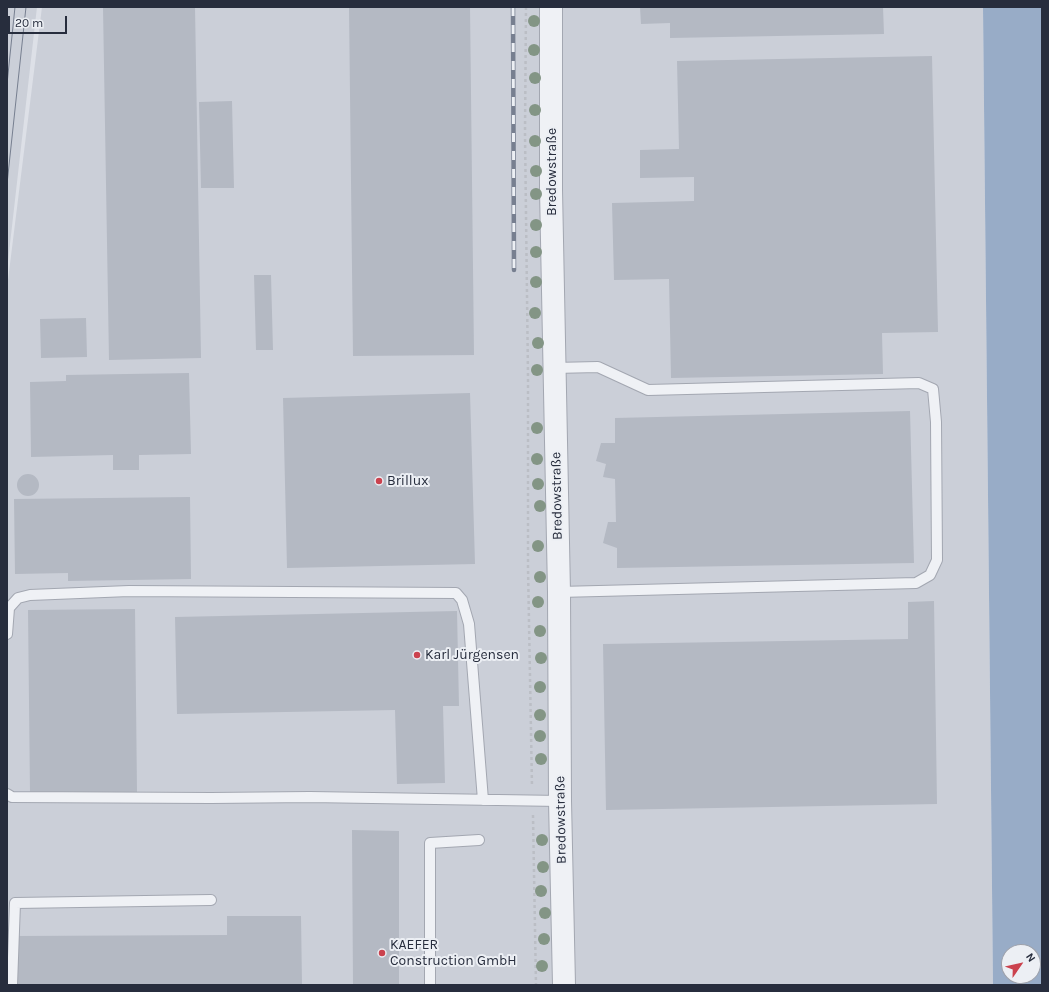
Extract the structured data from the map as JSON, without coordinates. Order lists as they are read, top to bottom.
{
  "streets": {
    "street": ["Bredowstraße"]
  },
  "places": ["Brillux", "Karl Jürgensen", "KAEFER Construction GmbH"],
  "scale_bar": "20 m",
  "north": "top right"
}
